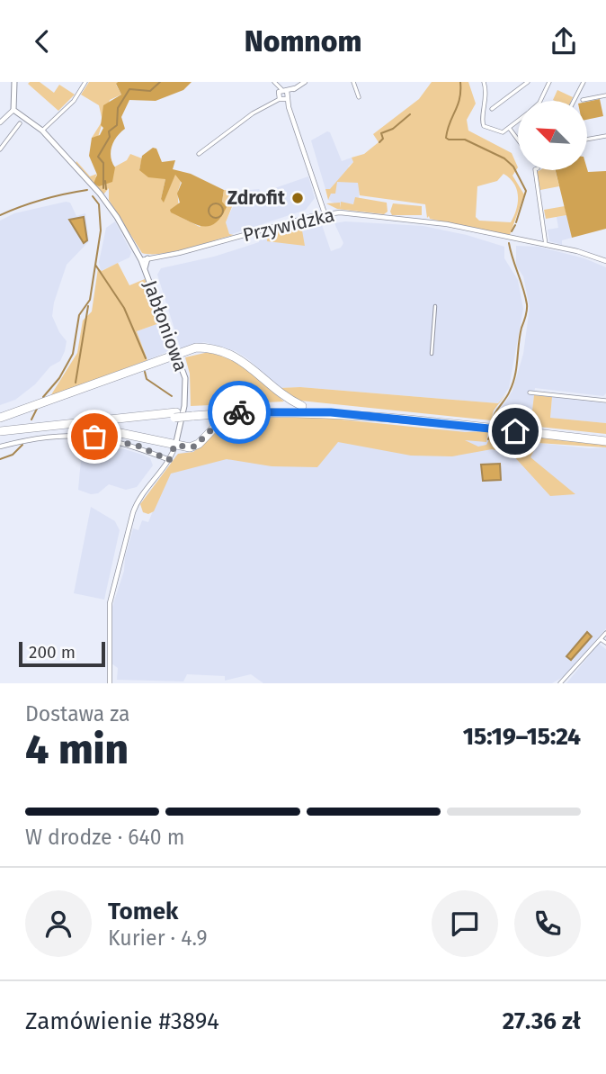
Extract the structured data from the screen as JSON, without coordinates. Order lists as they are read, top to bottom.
{
  "streets": {
    "main road": ["Jabłoniowa"],
    "street": ["Przywidzka"]
  },
  "crossings": [
    ["Przywidzka", "Jabłoniowa"]
  ],
  "places": ["Zdrofit"],
  "scale_bar": "200 m",
  "north": "top left",
  "page": {
    "header": "Nomnom",
    "scale": "200 m",
    "heading": ["4 min", "Dostawa za", "15:19–15:24"],
    "panel": [
      "Tomek",
      "Kurier · 4.9",
      "Zamówienie #3894",
      "27.36 zł"
    ],
    "bar": "W drodze · 640 m"
  }
}
